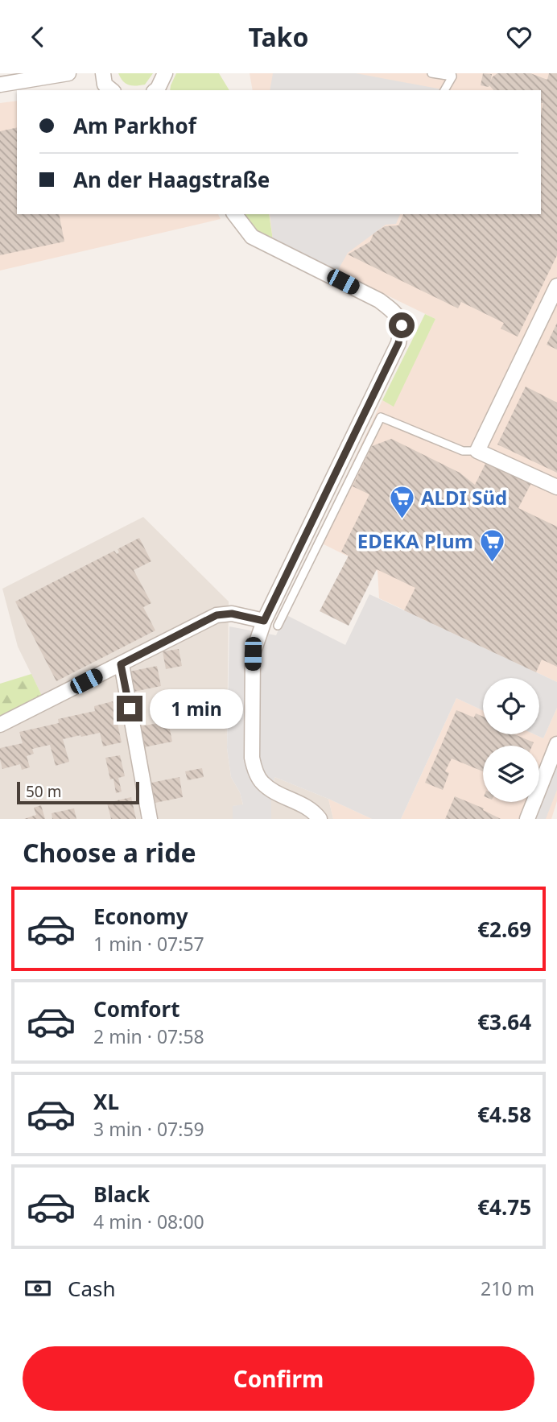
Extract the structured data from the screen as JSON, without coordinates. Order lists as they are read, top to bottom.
{
  "places": {
    "supermarket": ["ALDI Süd", "EDEKA Plum"]
  },
  "scale_bar": "50 m",
  "page": {
    "header": "Tako",
    "banner": ["Am Parkhof", "An der Haagstraße"],
    "bubble": "1 min",
    "scale": "50 m",
    "heading": "Choose a ride",
    "list": [
      {
        "name": "Economy",
        "note": "1 min · 07:57",
        "value": "€2.69"
      },
      {
        "name": "Comfort",
        "note": "2 min · 07:58",
        "value": "€3.64"
      },
      {
        "name": "XL",
        "note": "3 min · 07:59",
        "value": "€4.58"
      },
      {
        "name": "Black",
        "note": "4 min · 08:00",
        "value": "€4.75"
      }
    ],
    "pay": ["Cash", "210 m"],
    "buttons": "Confirm"
  }
}
